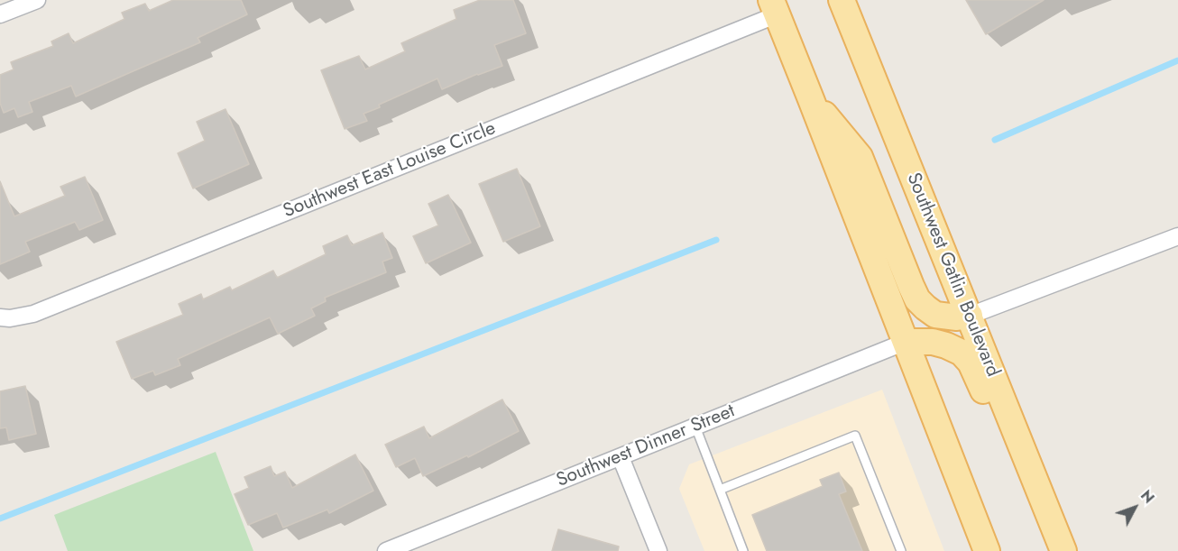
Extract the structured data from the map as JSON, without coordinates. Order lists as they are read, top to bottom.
{
  "streets": {
    "main road": ["Southwest Gatlin Boulevard"],
    "street": ["Southwest East Louise Circle", "Southwest Dinner Street"]
  },
  "north": "top right"
}
